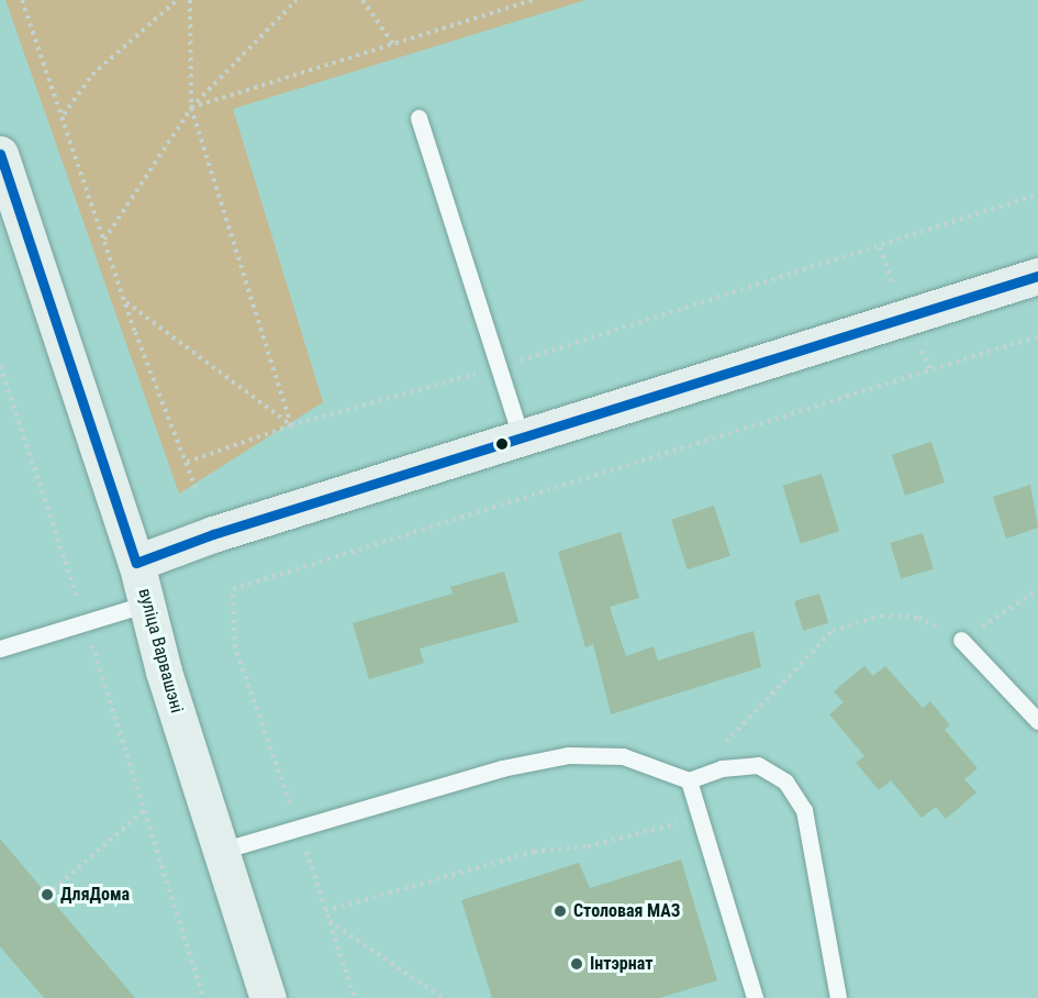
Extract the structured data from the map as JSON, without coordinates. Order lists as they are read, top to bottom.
{
  "streets": {
    "main road": ["вуліца Варвашэні"]
  },
  "places": ["ДляДома", "Столовая МАЗ", "Інтэрнат"]
}
